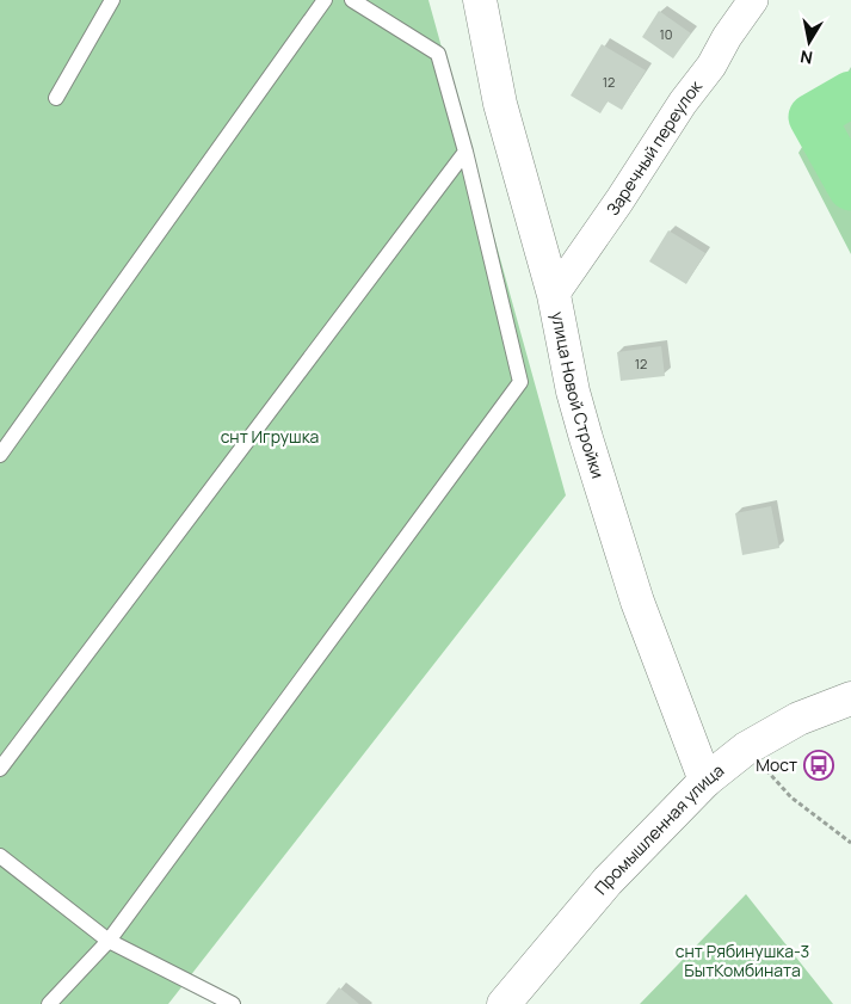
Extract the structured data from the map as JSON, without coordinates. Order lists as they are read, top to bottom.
{
  "streets": {
    "street": ["Заречный переулок", "улица Новой Стройки", "Промышленная улица"]
  },
  "crossings": [
    ["Заречный переулок", "улица Новой Стройки"],
    ["улица Новой Стройки", "Промышленная улица"]
  ],
  "parks": ["снт Игрушка", "снт Рябинушка-3 БытКомбината"],
  "places": {
    "bus stop": ["Мост"]
  },
  "house_numbers": ["10", "12", "12"],
  "north": "bottom"
}
